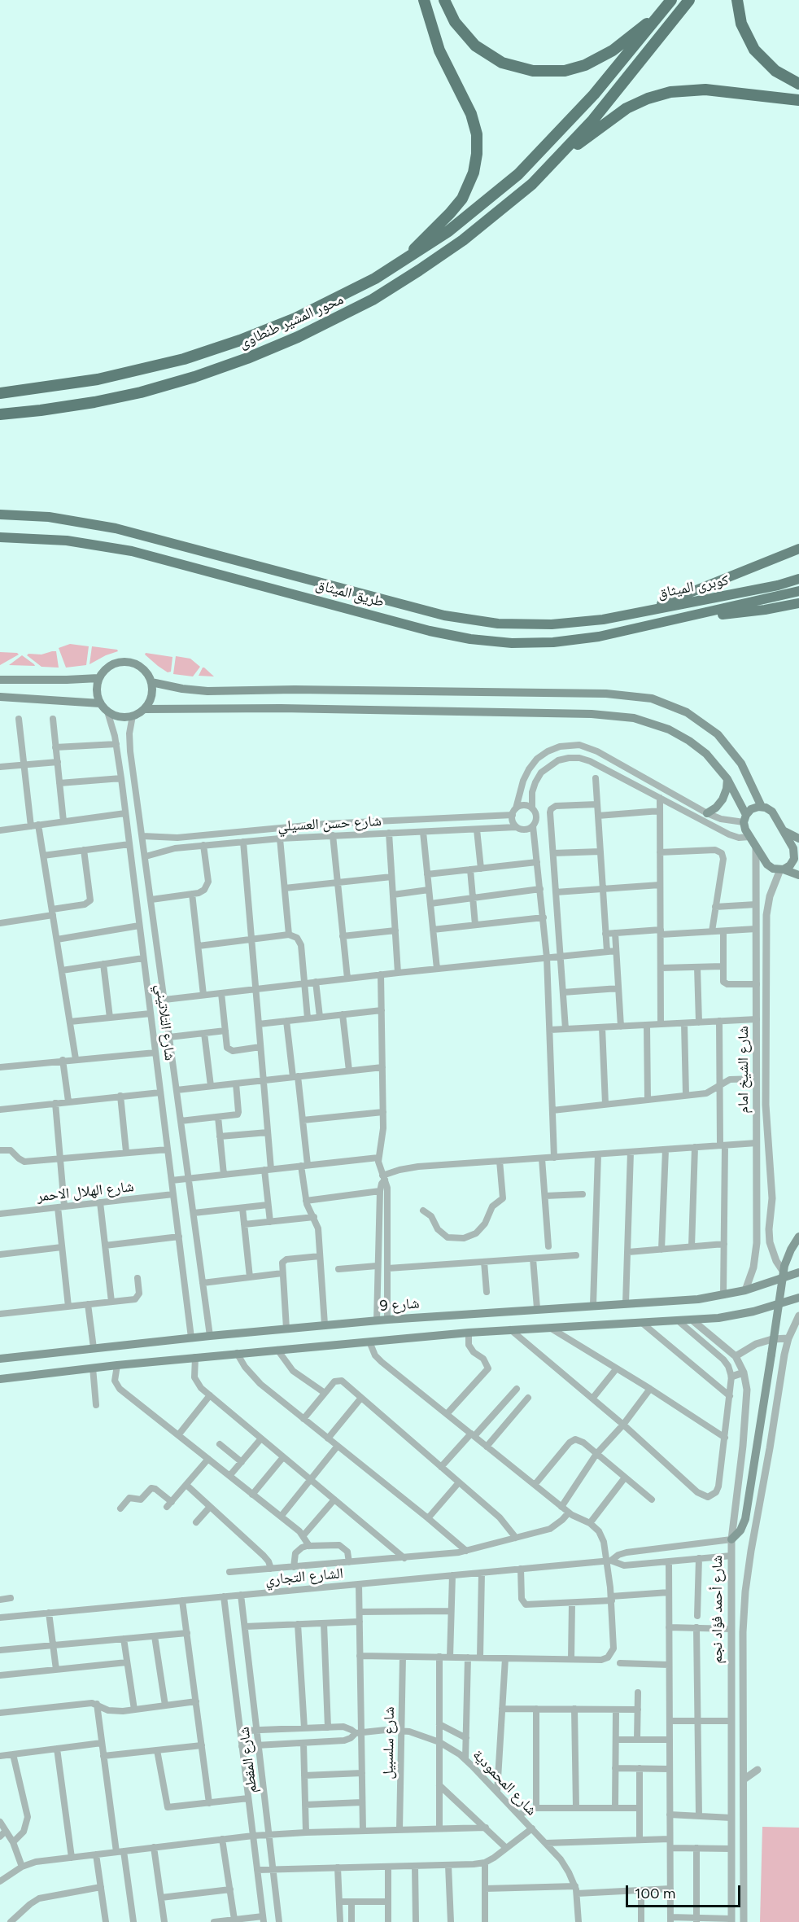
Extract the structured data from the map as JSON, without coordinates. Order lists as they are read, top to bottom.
{
  "streets": {
    "highway": ["محور المشير طنطاوى"],
    "main road": ["كوبرى الميثاق", "طريق الميثاق", "شارع 9"],
    "street": [
      "شارع حسن العسيلي",
      "شارع التلاتيني",
      "شارع الشيخ امام",
      "شارع الهلال الاحمر",
      "الشارع التجاري",
      "شارع أحمد فؤاد نجم",
      "شارع سلسبيل",
      "شارع المقطم",
      "شارع المحمودية"
    ]
  },
  "crossings": [
    ["كوبرى الميثاق", "طريق الميثاق"],
    ["شارع حسن العسيلي", "شارع التلاتيني"],
    ["شارع التلاتيني", "شارع الهلال الاحمر"],
    ["شارع التلاتيني", "شارع 9"],
    ["شارع الشيخ امام", "شارع 9"],
    ["الشارع التجاري", "شارع أحمد فؤاد نجم"],
    ["الشارع التجاري", "شارع المقطم"],
    ["شارع سلسبيل", "شارع المحمودية"]
  ],
  "scale_bar": "100 m"
}
